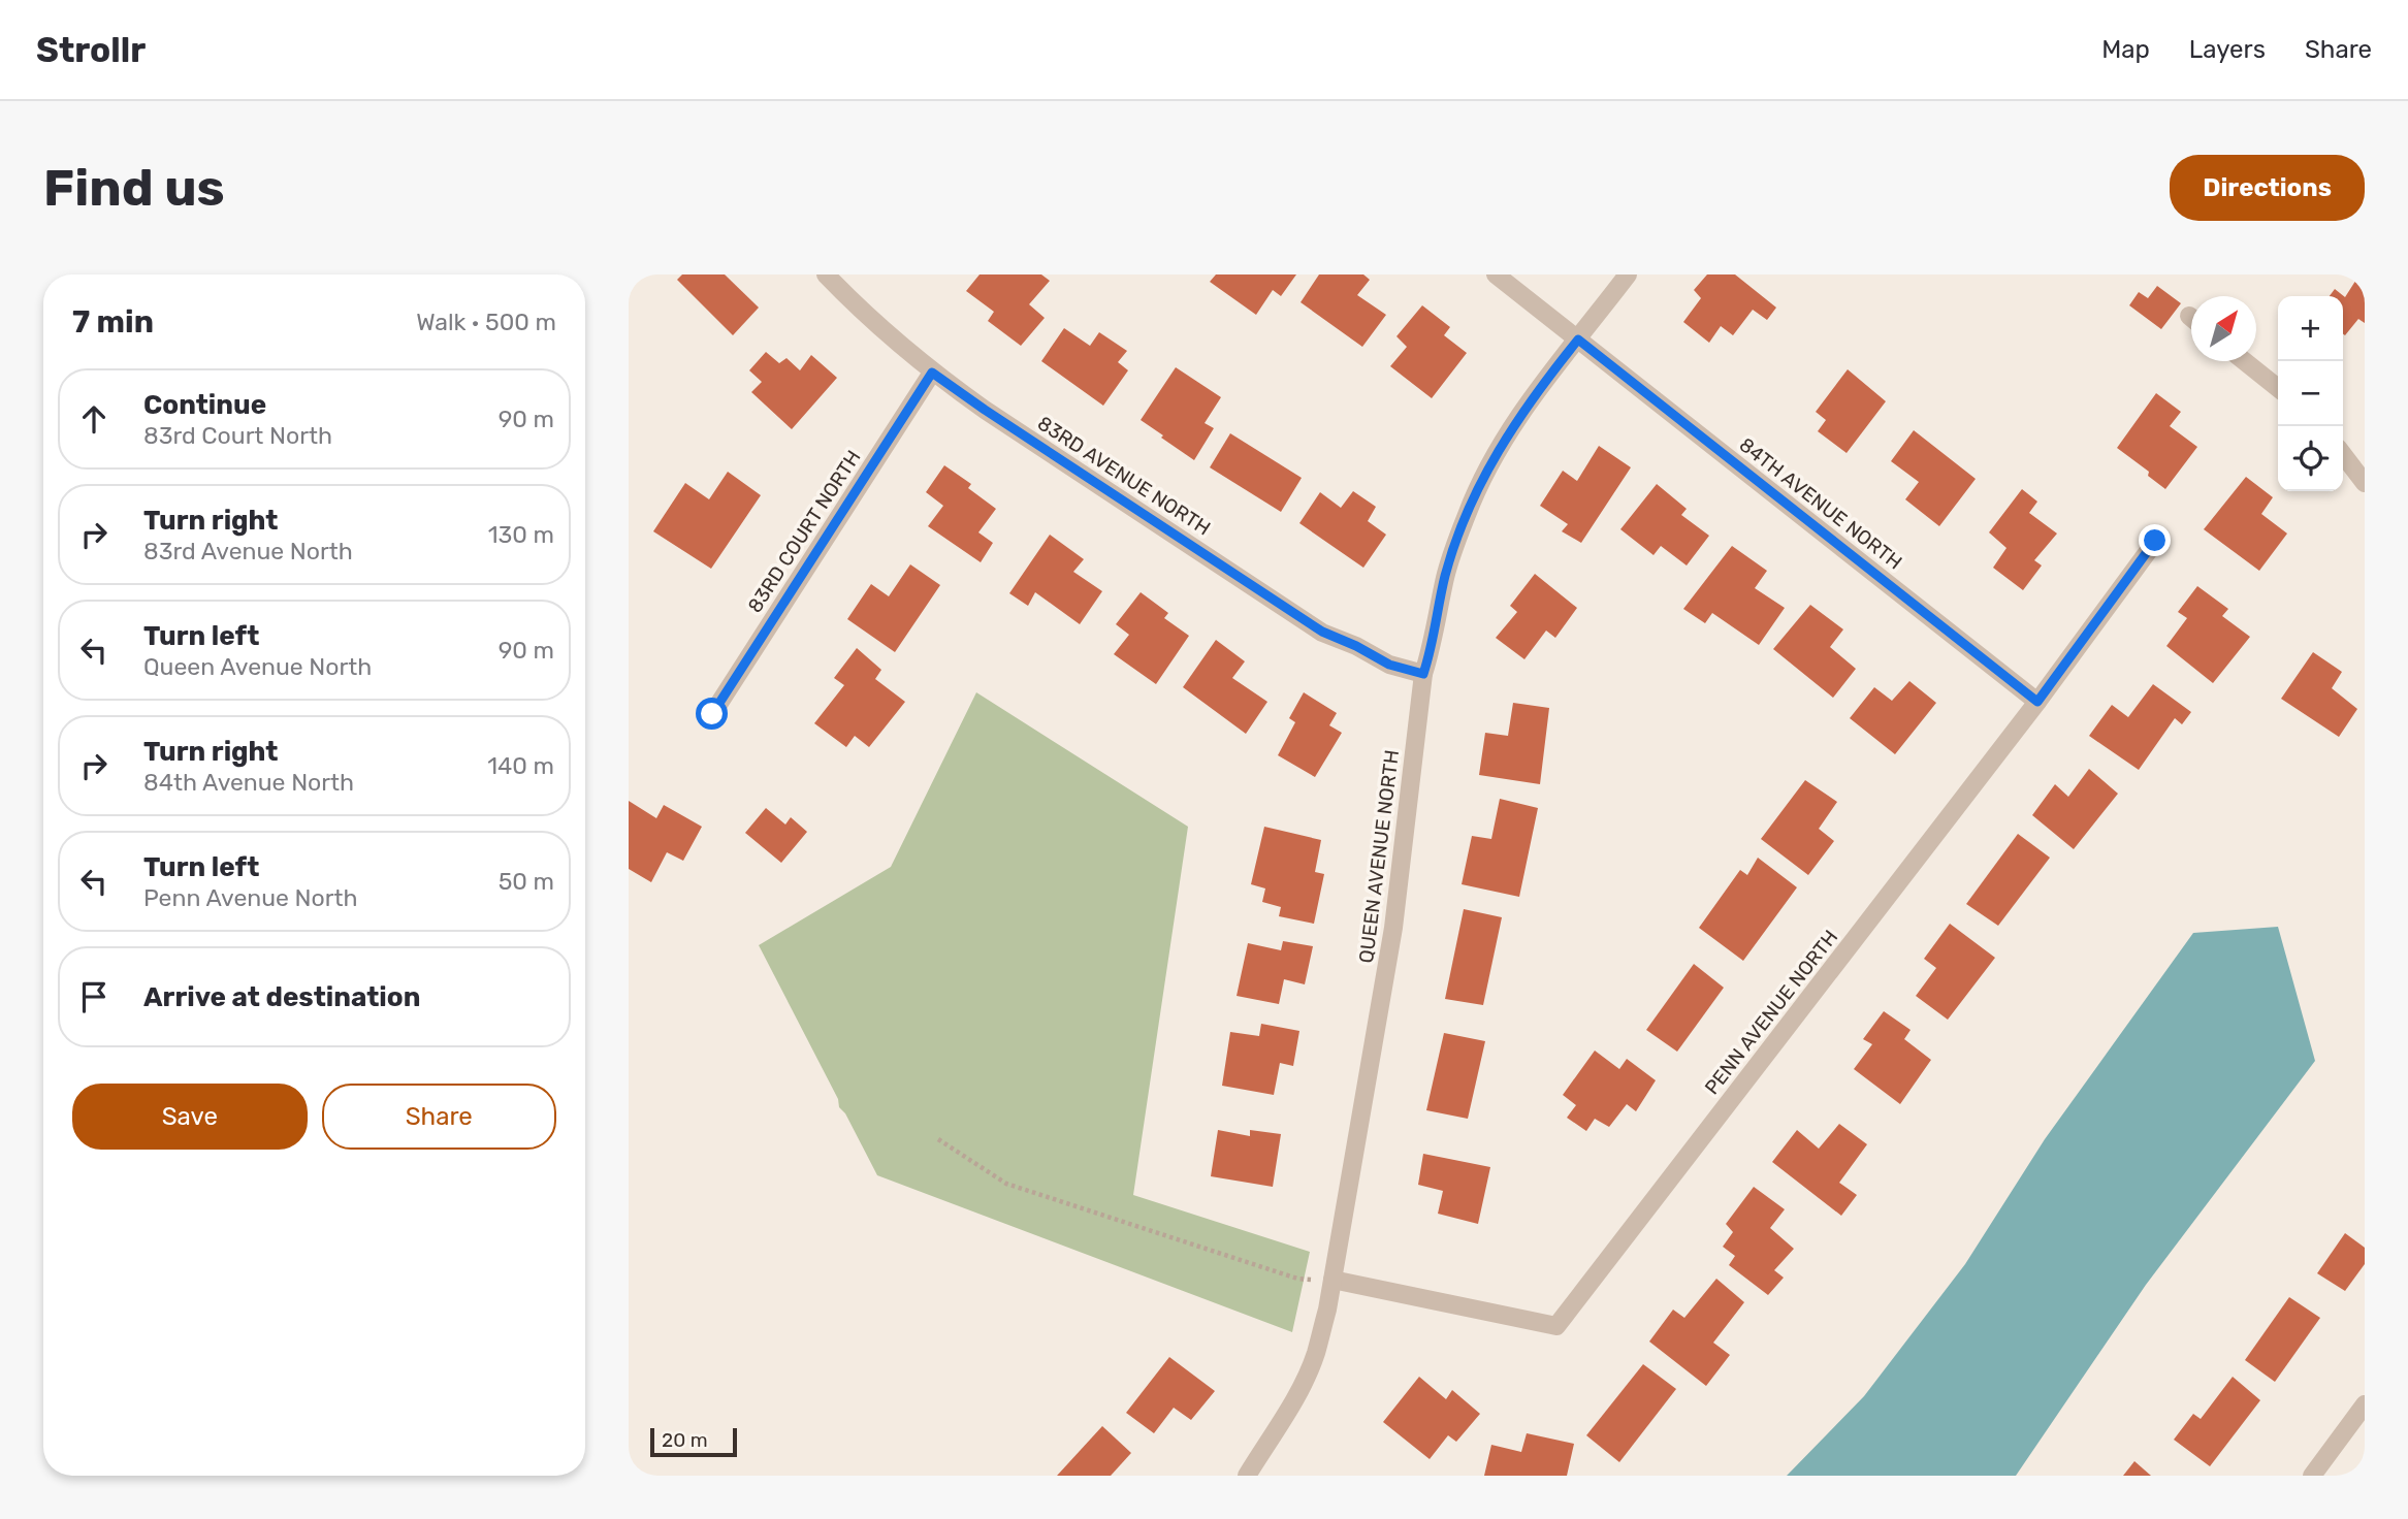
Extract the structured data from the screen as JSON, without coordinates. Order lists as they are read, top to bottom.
{
  "streets": {
    "street": [
      "83RD AVENUE NORTH",
      "84TH AVENUE NORTH",
      "83RD COURT NORTH",
      "QUEEN AVENUE NORTH",
      "PENN AVENUE NORTH"
    ]
  },
  "crossings": [
    ["83RD AVENUE NORTH", "83RD COURT NORTH"],
    ["83RD AVENUE NORTH", "QUEEN AVENUE NORTH"],
    ["84TH AVENUE NORTH", "QUEEN AVENUE NORTH"],
    ["84TH AVENUE NORTH", "PENN AVENUE NORTH"],
    ["QUEEN AVENUE NORTH", "PENN AVENUE NORTH"]
  ],
  "scale_bar": "20 m",
  "north": "top right",
  "page": {
    "header": "Strollr",
    "nav": ["Map", "Layers", "Share"],
    "buttons": [
      "Directions",
      ["Save", "Share"]
    ],
    "title": "Find us",
    "heading": ["7 min", "Walk · 500 m"],
    "map_buttons": ["+", "−"],
    "list": [
      ["Continue", "83rd Court North", "90 m"],
      ["Turn right", "83rd Avenue North", "130 m"],
      ["Turn left", "Queen Avenue North", "90 m"],
      ["Turn right", "84th Avenue North", "140 m"],
      ["Turn left", "Penn Avenue North", "50 m"],
      "Arrive at destination"
    ],
    "scale": "20 m"
  }
}
